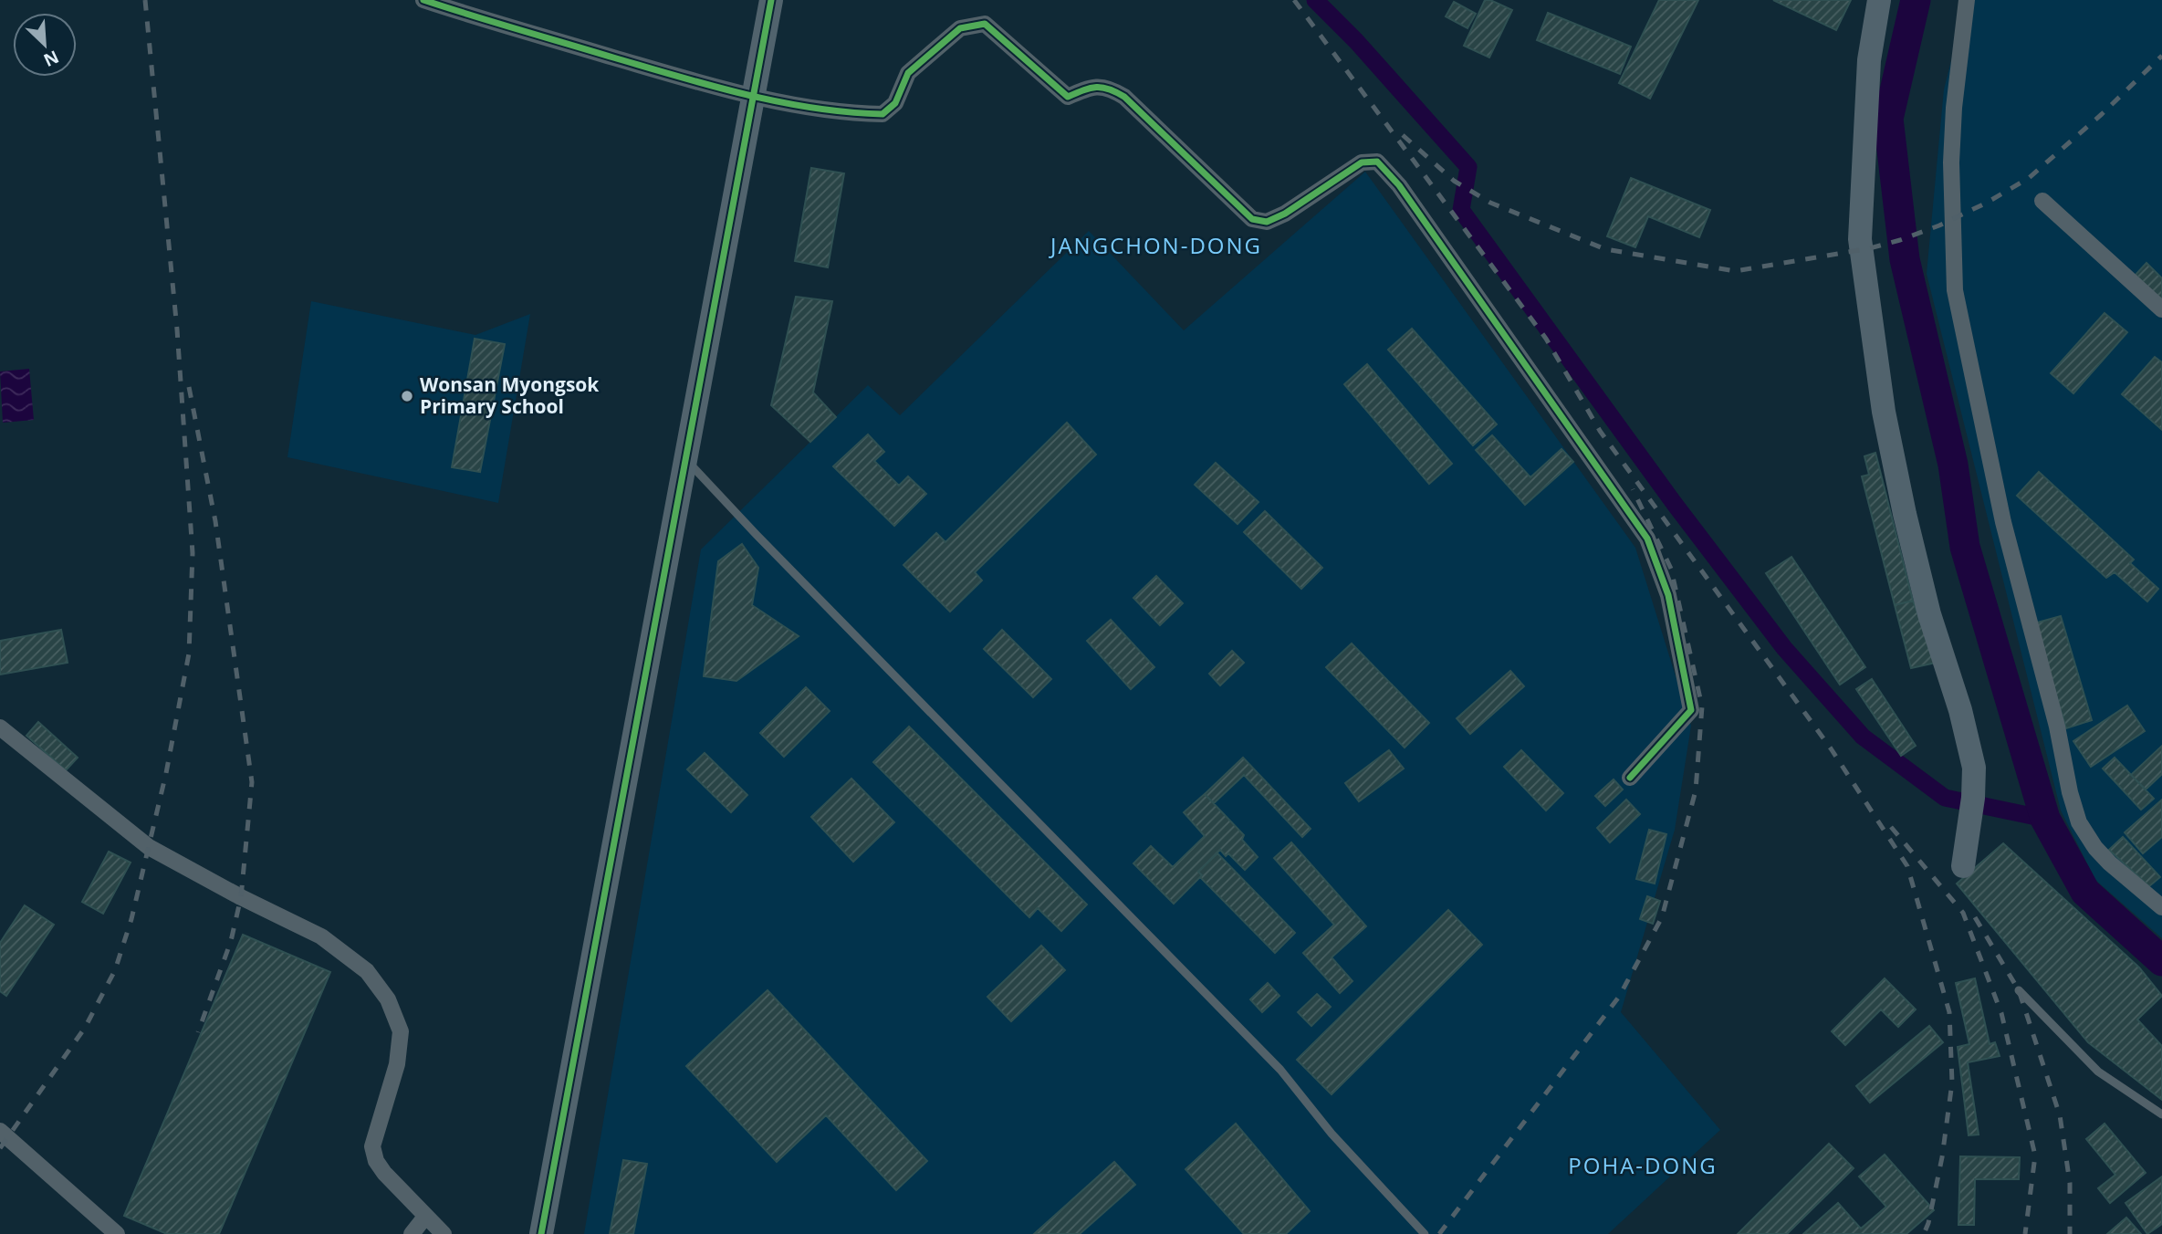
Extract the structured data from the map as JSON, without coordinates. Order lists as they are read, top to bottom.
{
  "districts": ["JANGCHON-DONG", "POHA-DONG"],
  "places": ["Wonsan Myongsok Primary School"],
  "north": "bottom right"
}
